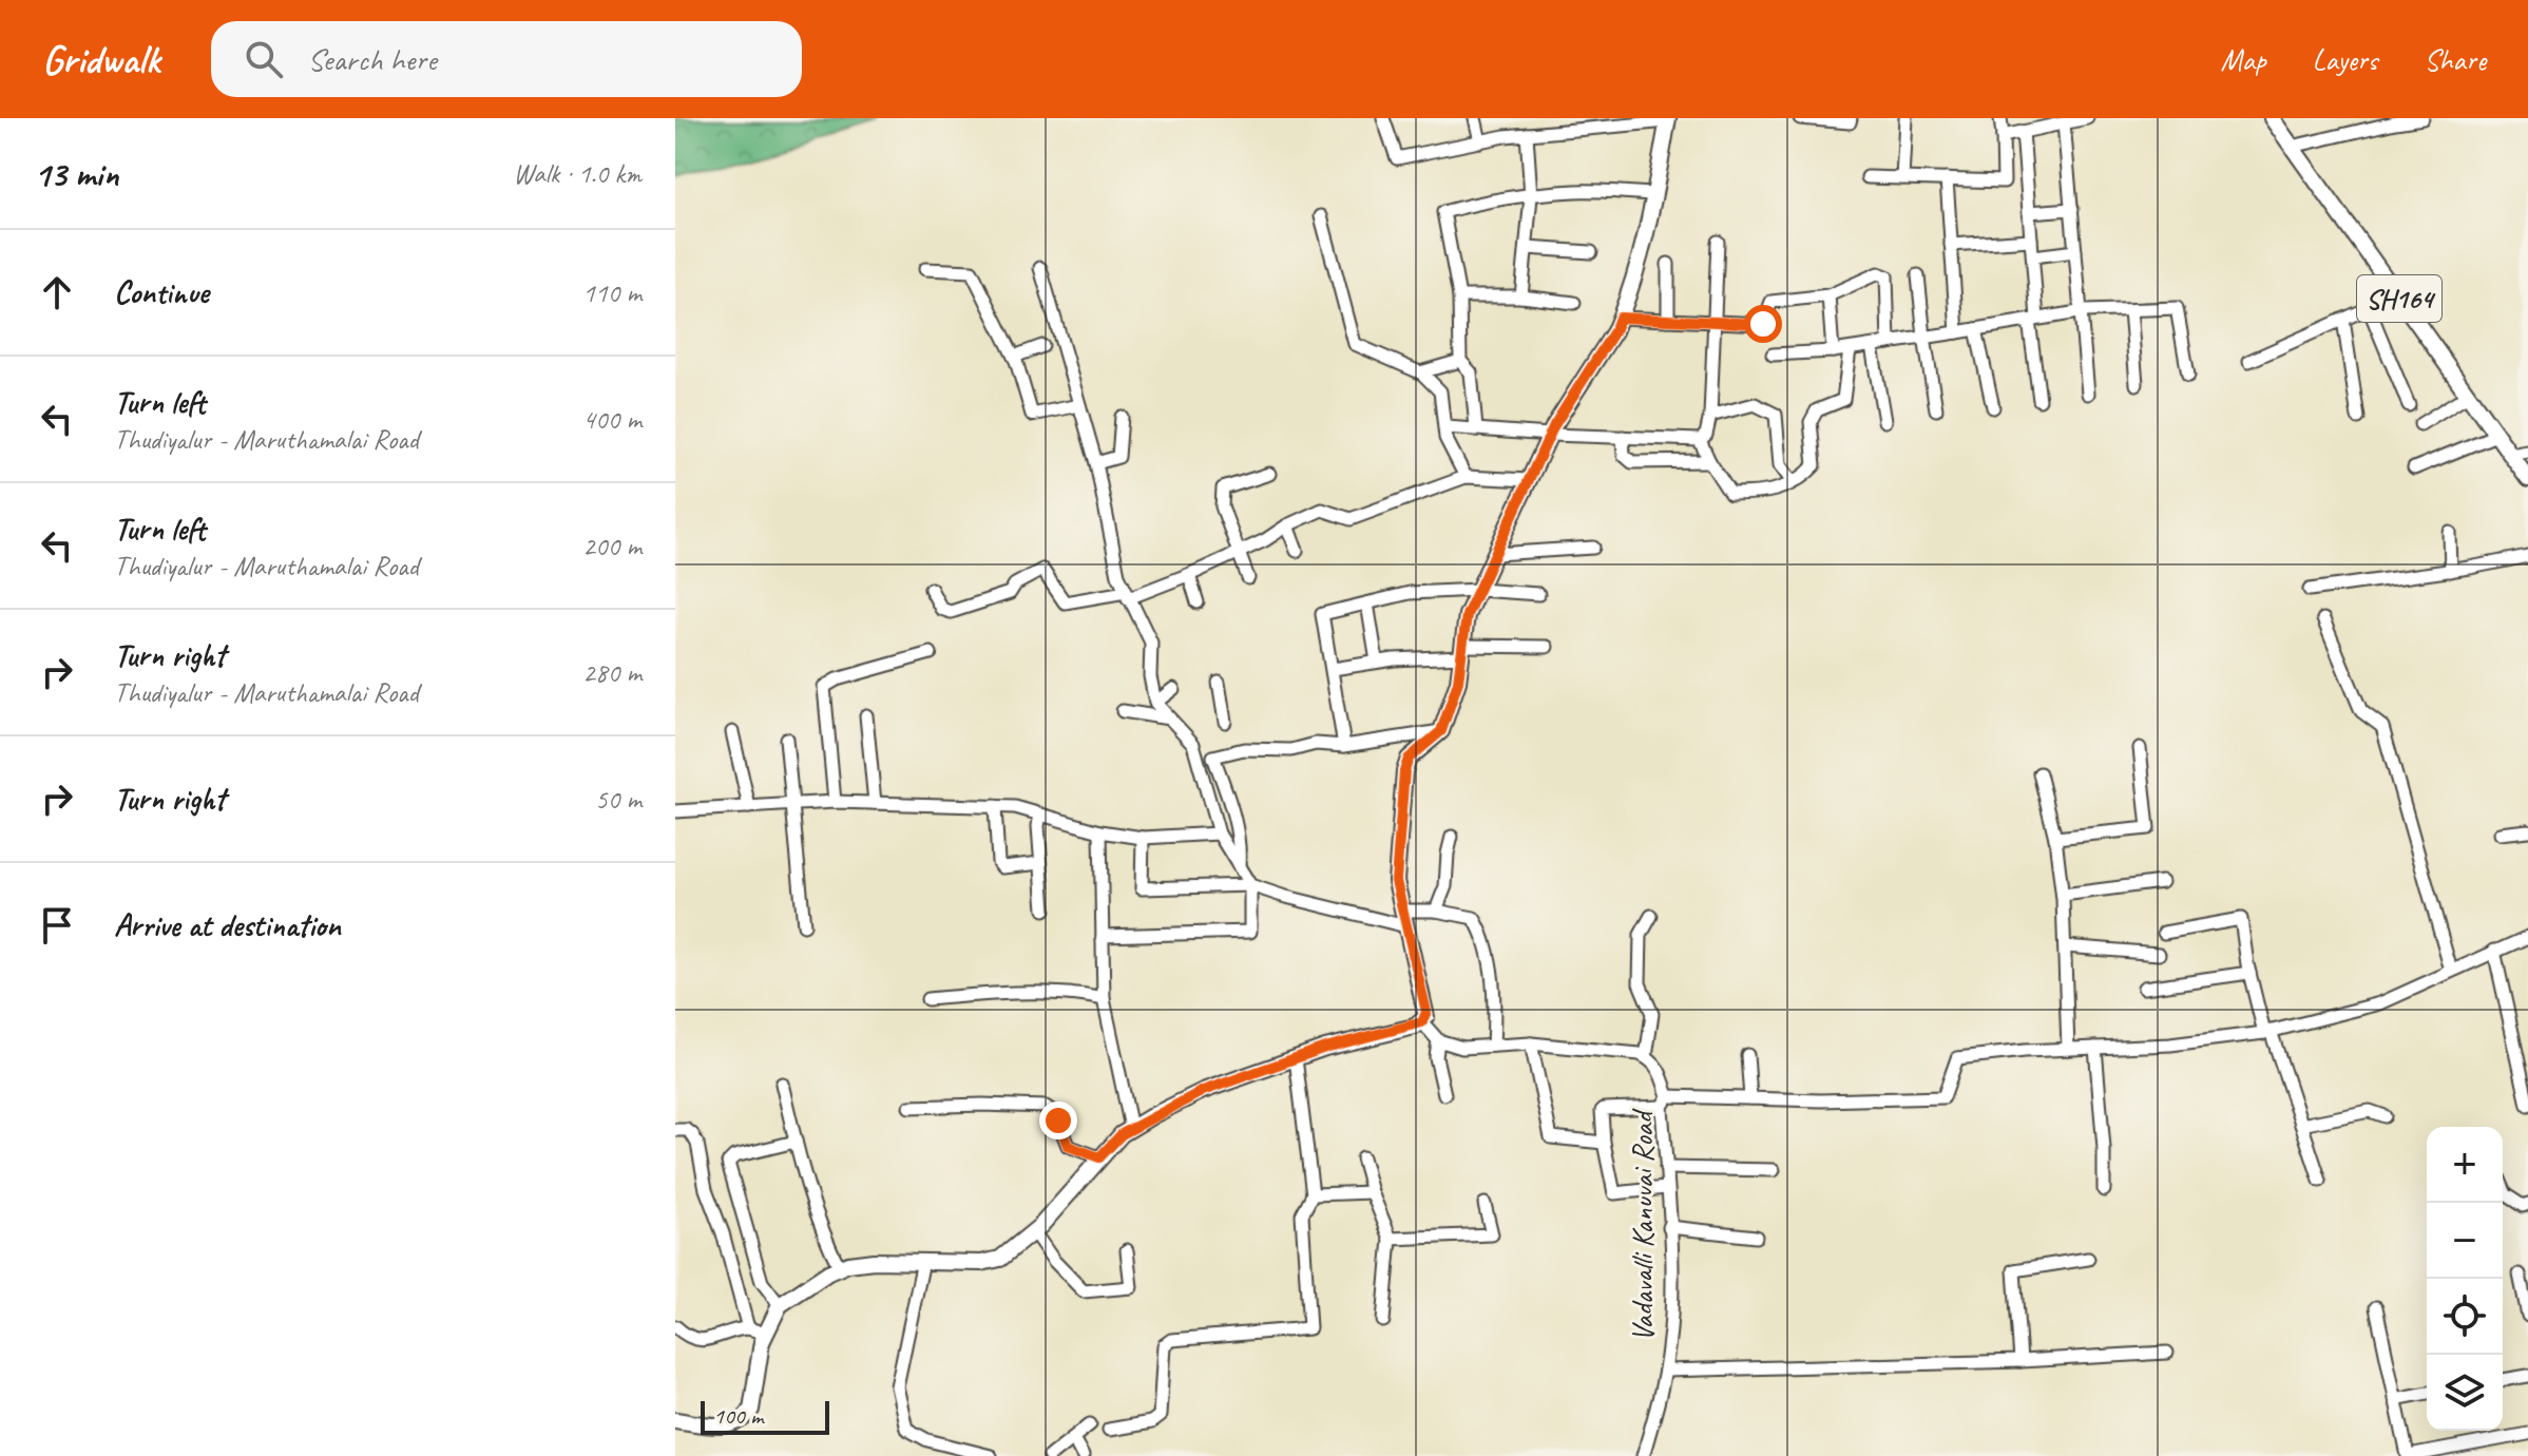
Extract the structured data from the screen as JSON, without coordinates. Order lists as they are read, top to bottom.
{
  "streets": {
    "main road": ["SH164"],
    "street": ["Vadavalli Kanuvai Road"]
  },
  "scale_bar": "100 m",
  "page": {
    "header": "Gridwalk",
    "search": "Search here",
    "nav": ["Map", "Layers", "Share"],
    "heading": ["13 min", "Walk · 1.0 km"],
    "list": [
      ["Continue", "110 m"],
      ["Turn left", "Thudiyalur - Maruthamalai Road", "400 m"],
      ["Turn left", "Thudiyalur - Maruthamalai Road", "200 m"],
      ["Turn right", "Thudiyalur - Maruthamalai Road", "280 m"],
      ["Turn right", "50 m"],
      "Arrive at destination"
    ],
    "map_buttons": ["+", "−"],
    "scale": "100 m"
  }
}
